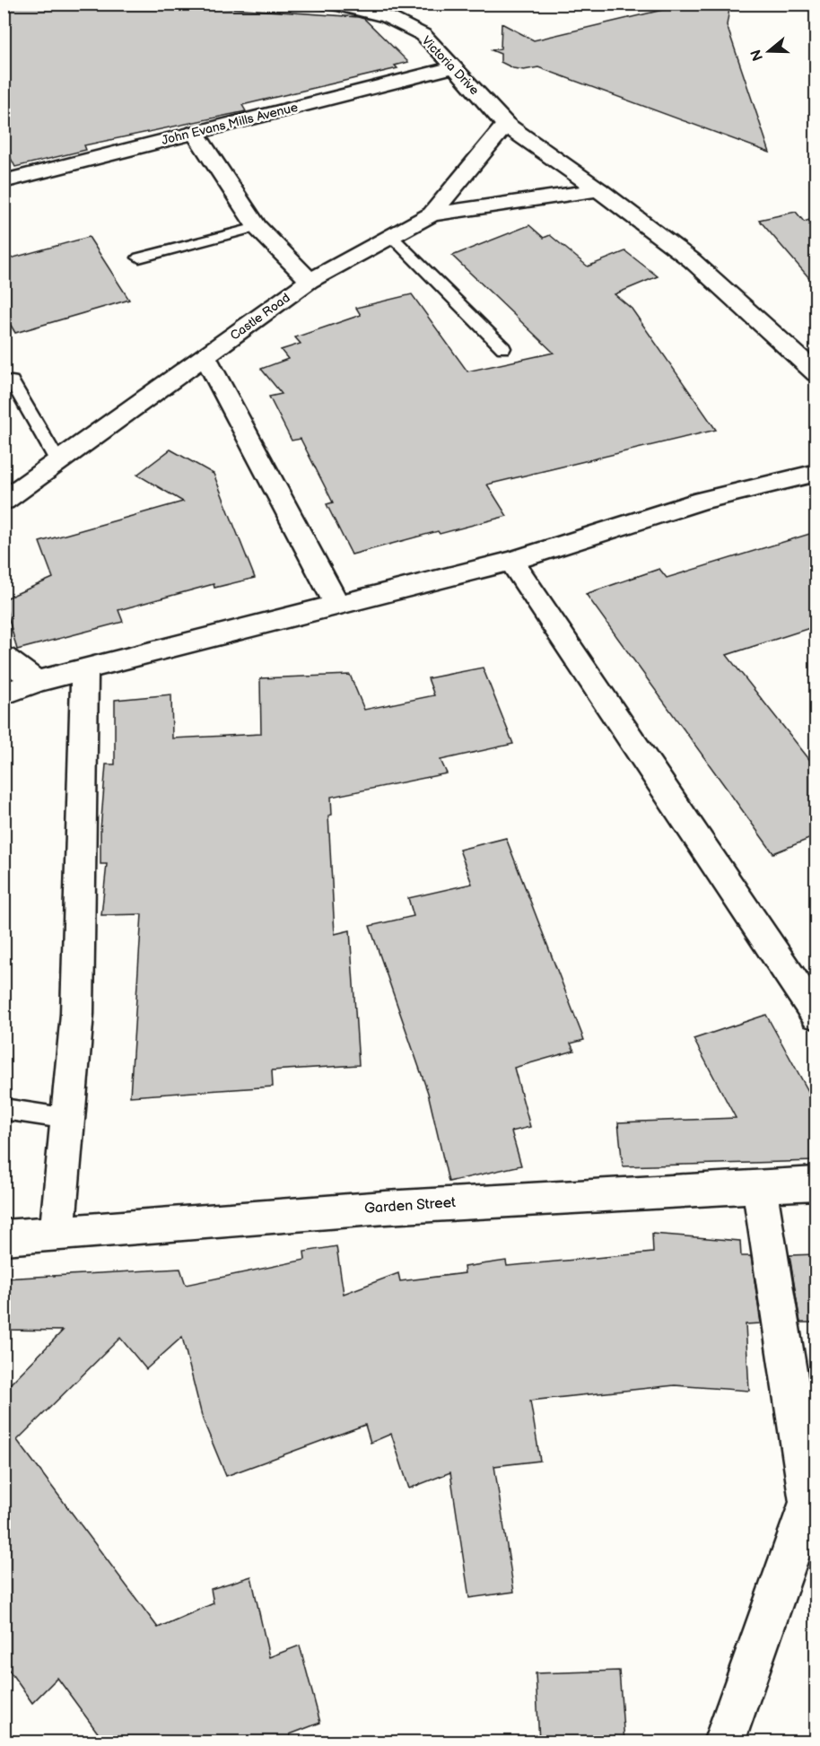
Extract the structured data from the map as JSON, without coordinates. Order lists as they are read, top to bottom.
{
  "streets": {
    "street": [
      "Victoria Drive",
      "John Evans Mills Avenue",
      "Castle Road",
      "Garden Street"
    ]
  },
  "crossings": [
    ["Victoria Drive", "John Evans Mills Avenue"],
    ["Victoria Drive", "Castle Road"]
  ],
  "north": "left"
}
